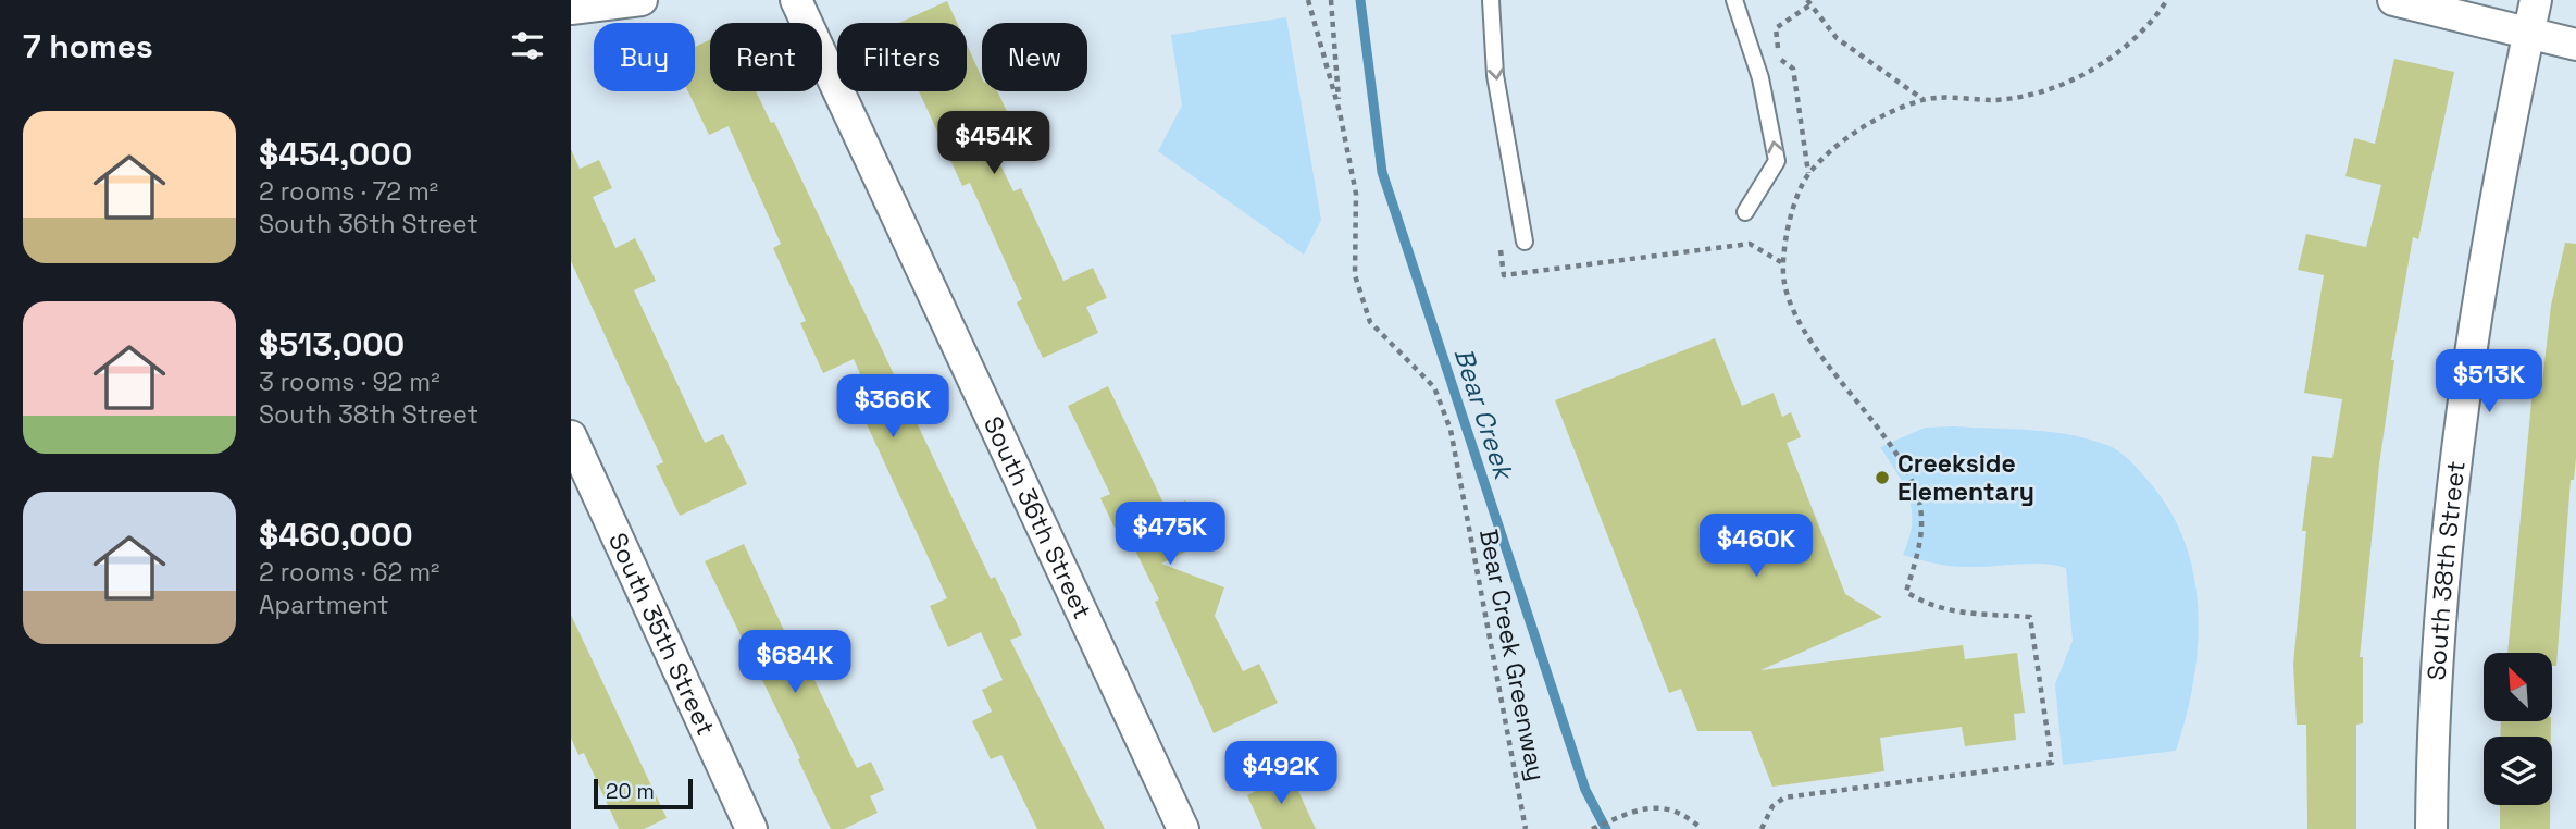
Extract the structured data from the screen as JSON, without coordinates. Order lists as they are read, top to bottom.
{
  "streets": {
    "street": ["South 36th Street", "South 38th Street", "South 35th Street"],
    "path": ["Bear Creek Greenway"]
  },
  "water": ["Bear Creek"],
  "places": ["Creekside Elementary"],
  "scale_bar": "20 m",
  "north": "top left",
  "page": {
    "heading": "7 homes",
    "chip": [
      "Buy",
      "Rent",
      "Filters",
      "New"
    ],
    "list": [
      {
        "name": "$454,000",
        "note": "2 rooms · 72 m² · South 36th Street"
      },
      {
        "name": "$513,000",
        "note": "3 rooms · 92 m² · South 38th Street"
      },
      {
        "name": "$460,000",
        "note": "2 rooms · 62 m² · Apartment"
      }
    ],
    "price": [
      "$454K",
      "$513K",
      "$366K",
      "$475K",
      "$460K",
      "$684K",
      "$492K"
    ],
    "scale": "20 m"
  }
}
